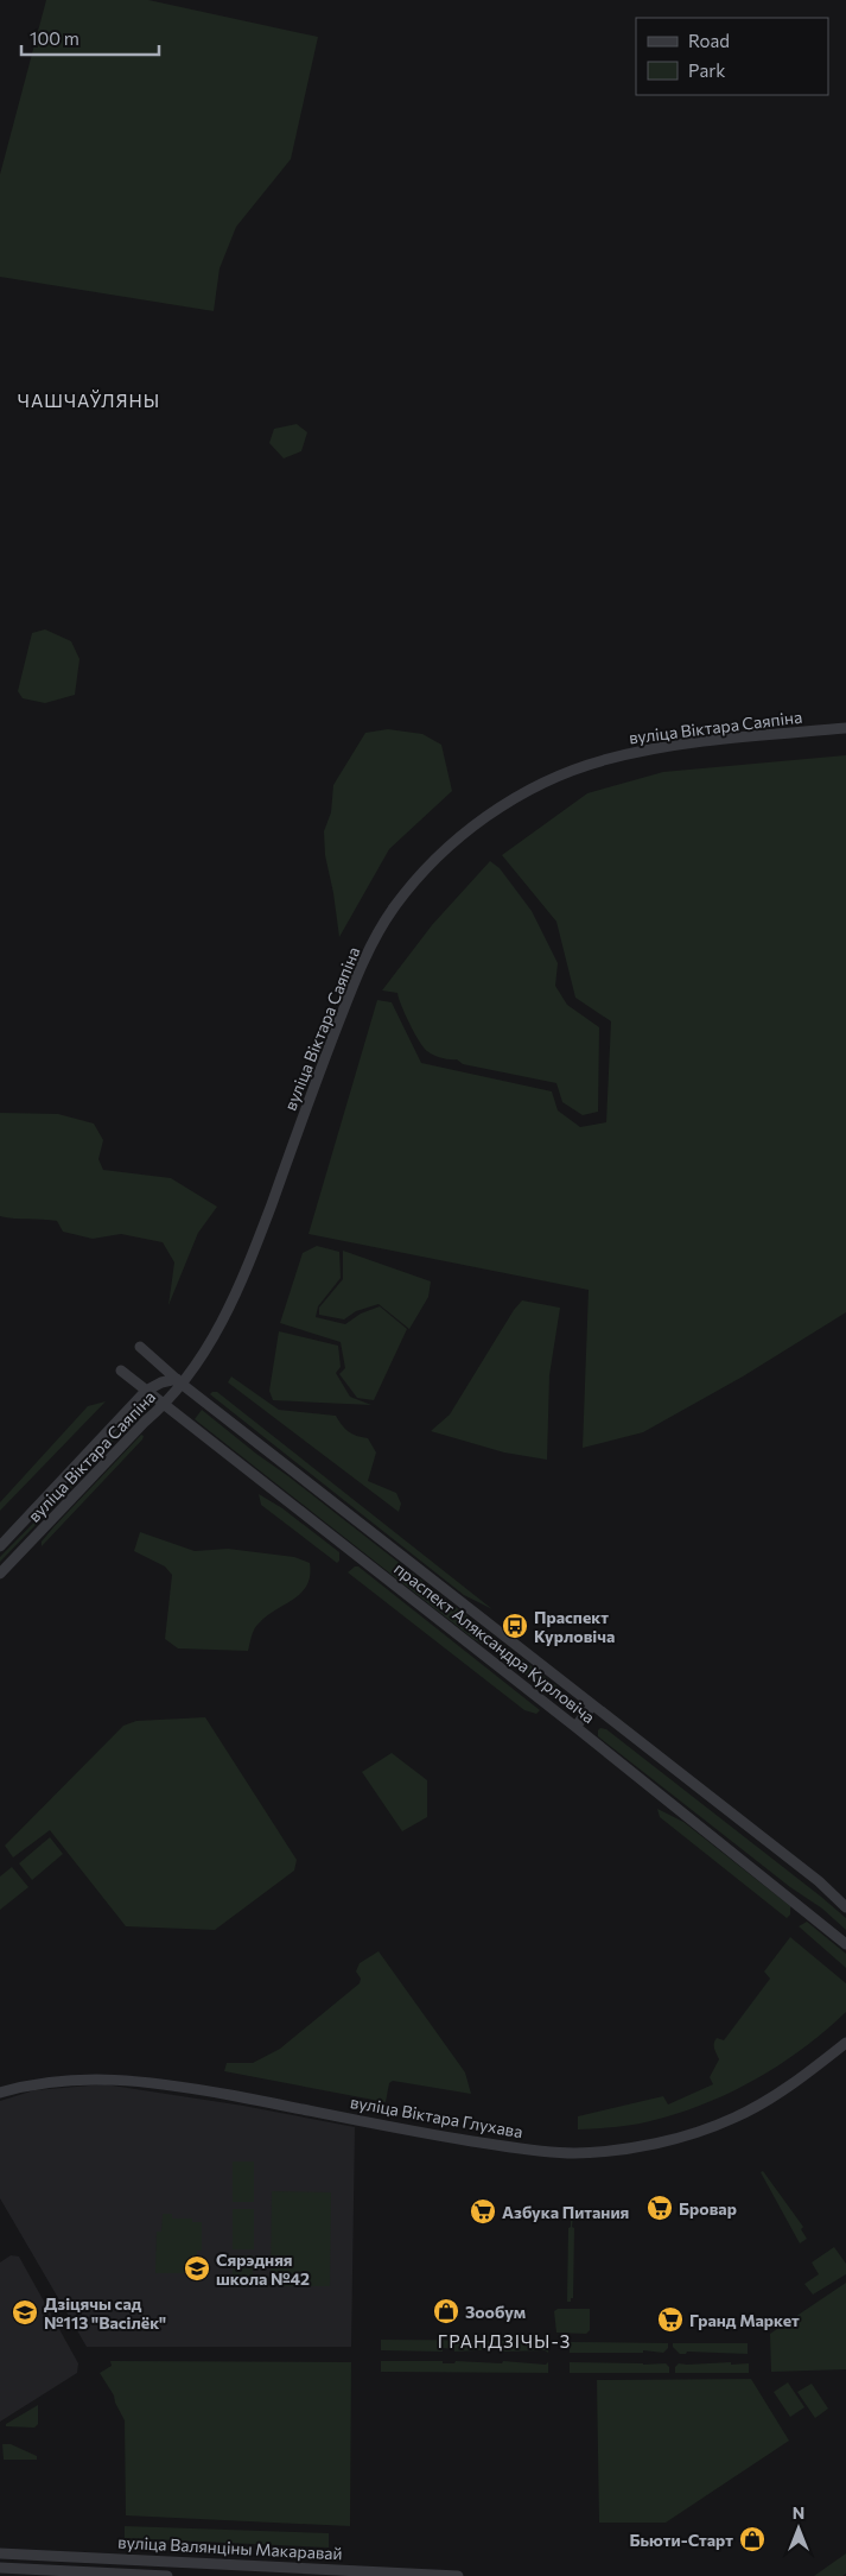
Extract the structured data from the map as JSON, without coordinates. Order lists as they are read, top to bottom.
{
  "streets": {
    "street": [
      "вуліца Віктара Саяпіна",
      "праспект Аляксандра Курловіча",
      "вуліца Віктара Глухава",
      "вуліца Валянціны Макаравай"
    ]
  },
  "crossings": [
    ["вуліца Віктара Саяпіна", "праспект Аляксандра Курловіча"]
  ],
  "districts": ["ЧАШЧАЎЛЯНЫ", "ГРАНДЗІЧЫ-3"],
  "places": {
    "bus stop": ["Праспект Курловіча"],
    "supermarket": ["Бровар", "Азбука Питания", "Гранд Маркет"],
    "school or university": ["Сярэдняя школа №42", "Дзіцячы сад №113 \"Васілёк\""],
    "shop": ["Зообум", "Бьюти-Старт"]
  },
  "legend": ["Road", "Park"],
  "scale_bar": "100 m",
  "north": "top"
}
